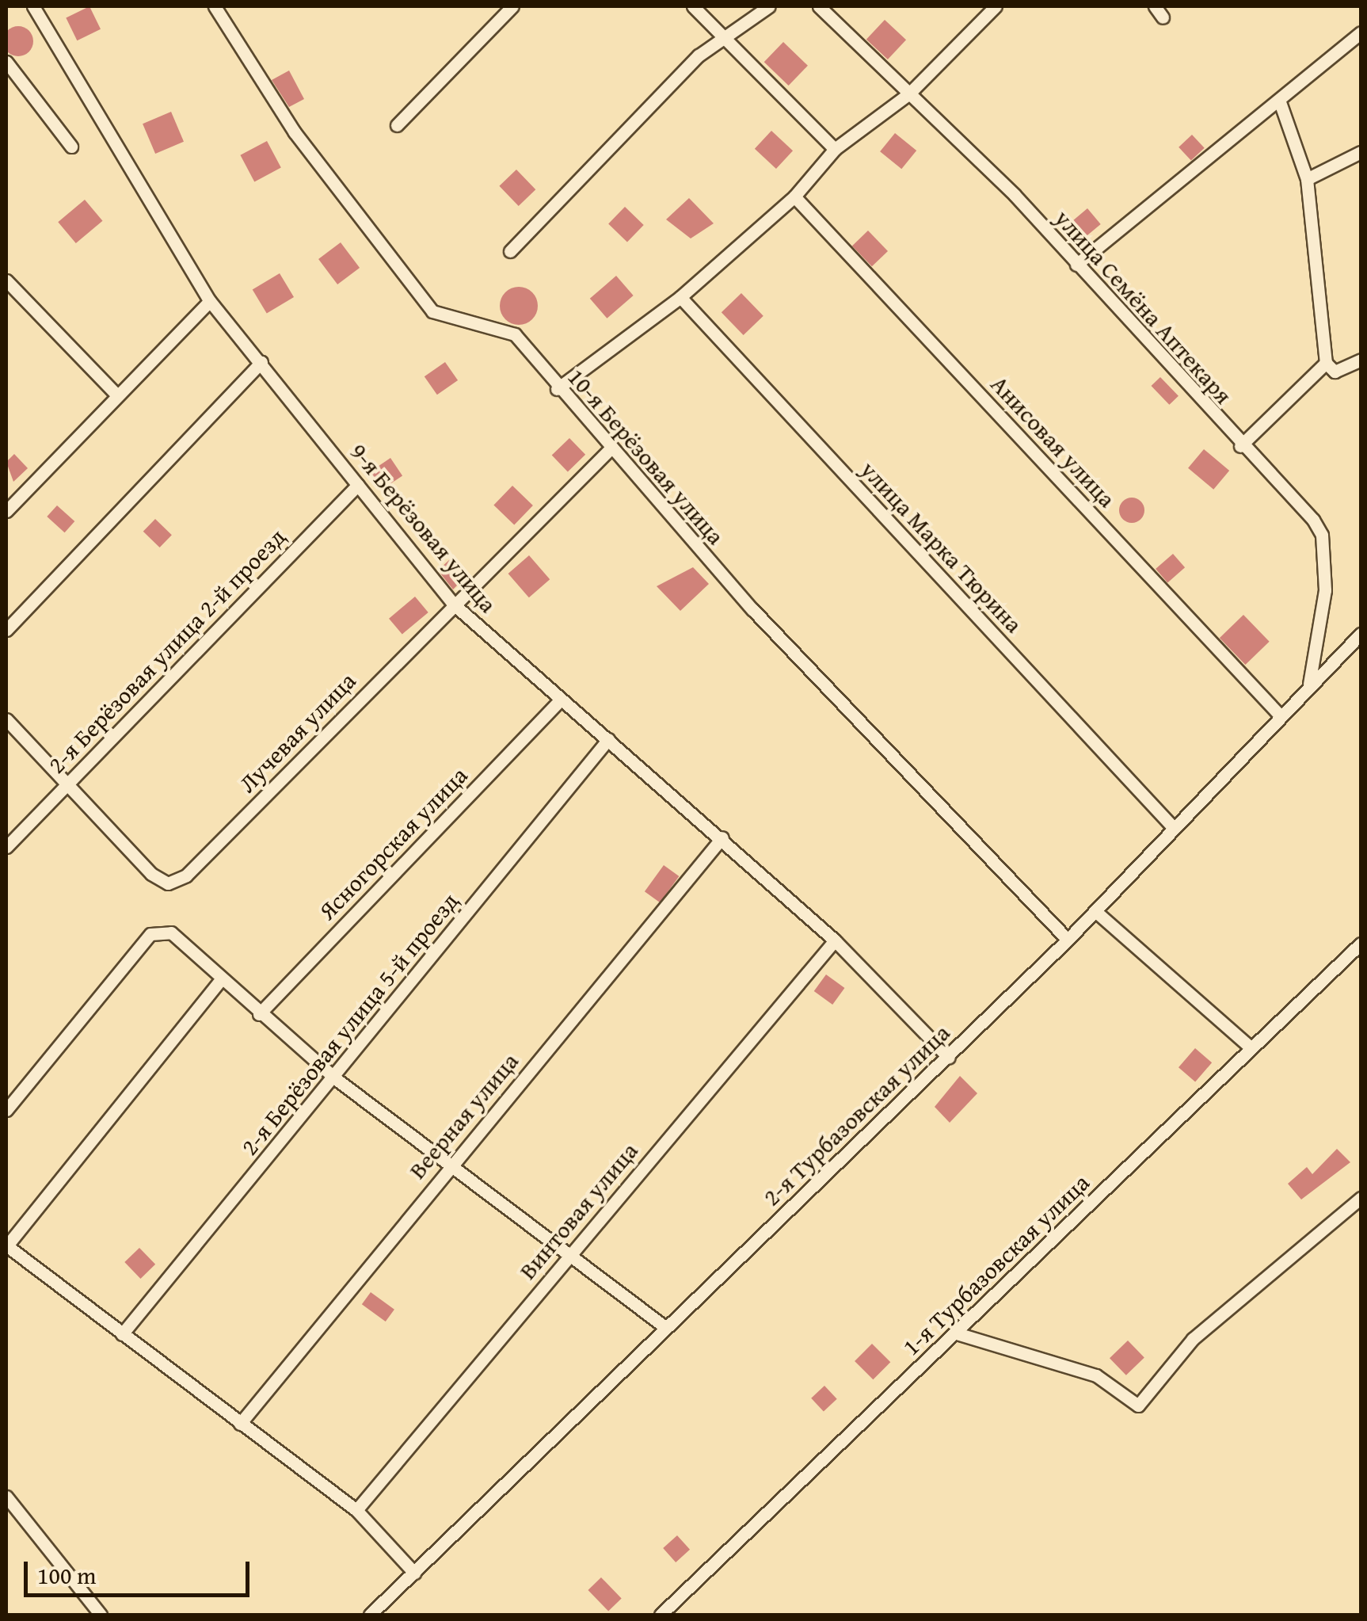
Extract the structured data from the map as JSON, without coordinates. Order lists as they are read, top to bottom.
{
  "streets": {
    "street": [
      "улица Семёна Аптекаря",
      "Анисовая улица",
      "10-я Берёзовая улица",
      "9-я Берёзовая улица",
      "улица Марка Тюрина",
      "2-я Берёзовая улица 2-й проезд",
      "Лучевая улица",
      "Ясногорская улица",
      "2-я Берёзовая улица 5-й проезд",
      "2-я Турбазовская улица",
      "Веерная улица",
      "Винтовая улица",
      "1-я Турбазовская улица"
    ]
  },
  "crossings": [
    ["улица Семёна Аптекаря", "2-я Турбазовская улица"],
    ["Анисовая улица", "2-я Турбазовская улица"],
    ["10-я Берёзовая улица", "Лучевая улица"],
    ["10-я Берёзовая улица", "2-я Турбазовская улица"],
    ["9-я Берёзовая улица", "2-я Берёзовая улица 2-й проезд"],
    ["9-я Берёзовая улица", "Лучевая улица"],
    ["9-я Берёзовая улица", "Ясногорская улица"],
    ["9-я Берёзовая улица", "2-я Берёзовая улица 5-й проезд"],
    ["9-я Берёзовая улица", "2-я Турбазовская улица"],
    ["9-я Берёзовая улица", "Веерная улица"],
    ["9-я Берёзовая улица", "Винтовая улица"],
    ["улица Марка Тюрина", "2-я Турбазовская улица"],
    ["2-я Берёзовая улица 2-й проезд", "Лучевая улица"]
  ],
  "scale_bar": "100 m"
}
